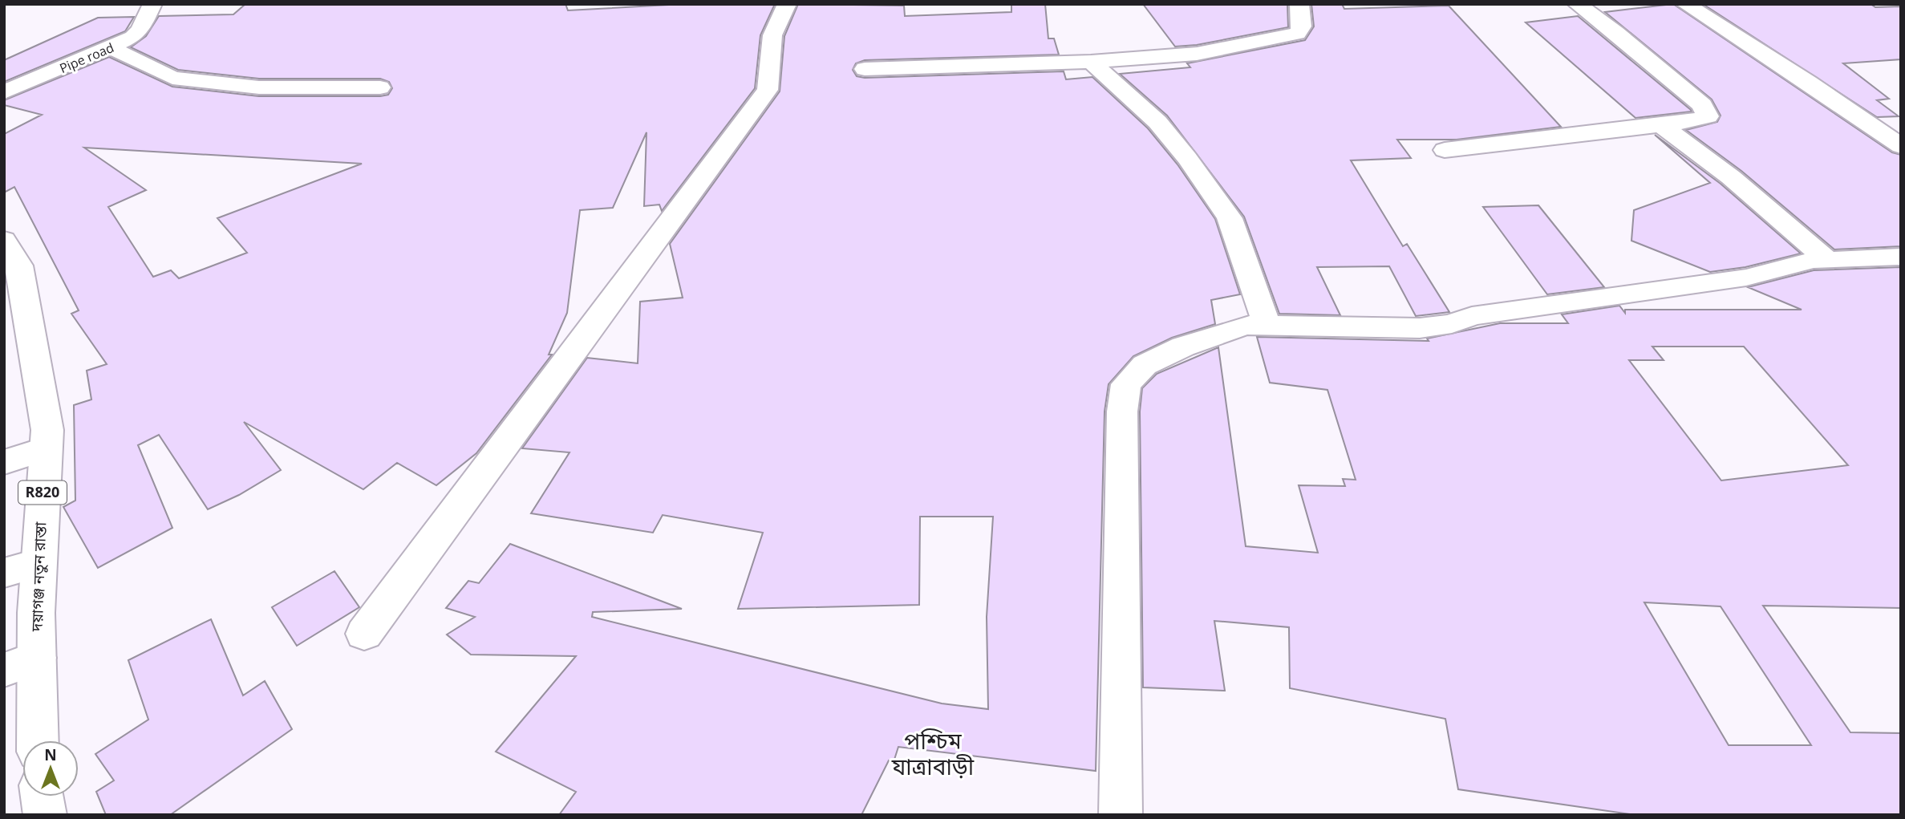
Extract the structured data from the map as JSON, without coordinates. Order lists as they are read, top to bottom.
{
  "streets": {
    "street": ["Pipe road", "R820", "দয়াগঞ্জ নতুন রাস্তা"]
  },
  "districts": ["পশ্চিম যাত্রাবাড়ী"],
  "north": "top"
}
